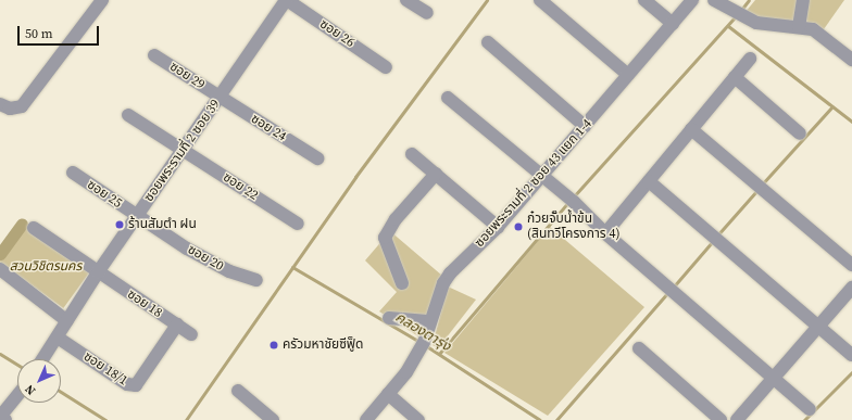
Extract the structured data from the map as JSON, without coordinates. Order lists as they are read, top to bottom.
{
  "streets": {
    "street": [
      "ซอย 26",
      "ซอย 29",
      "ซอย 24",
      "ซอยพระรามที่ 2 ซอย 39",
      "ซอยพระรามที่ 2 ซอย 43 แยก 1-4",
      "ซอย 22",
      "ซอย 25",
      "ซอย 20",
      "ซอย 18",
      "ซอย 18/1"
    ]
  },
  "crossings": [
    ["ซอย 26", "ซอยพระรามที่ 2 ซอย 39"],
    ["ซอย 29", "ซอย 24"],
    ["ซอย 29", "ซอยพระรามที่ 2 ซอย 39"],
    ["ซอย 24", "ซอยพระรามที่ 2 ซอย 39"],
    ["ซอยพระรามที่ 2 ซอย 39", "ซอย 22"],
    ["ซอยพระรามที่ 2 ซอย 39", "ซอย 25"],
    ["ซอยพระรามที่ 2 ซอย 39", "ซอย 20"],
    ["ซอยพระรามที่ 2 ซอย 39", "ซอย 18"],
    ["ซอยพระรามที่ 2 ซอย 39", "ซอย 18/1"],
    ["ซอย 25", "ซอย 20"],
    ["ซอย 18", "ซอย 18/1"]
  ],
  "water": ["คลองตารุ่ง"],
  "parks": ["สวนวิชิตรนคร"],
  "places": ["ร้านสัมตำ ฝน", "ก๋วยจั๊บน้ำข้น (สินทวีโครงการ 4)", "ครัวมหาชัยซีฟู็ด"],
  "scale_bar": "50 m",
  "north": "bottom left"
}
